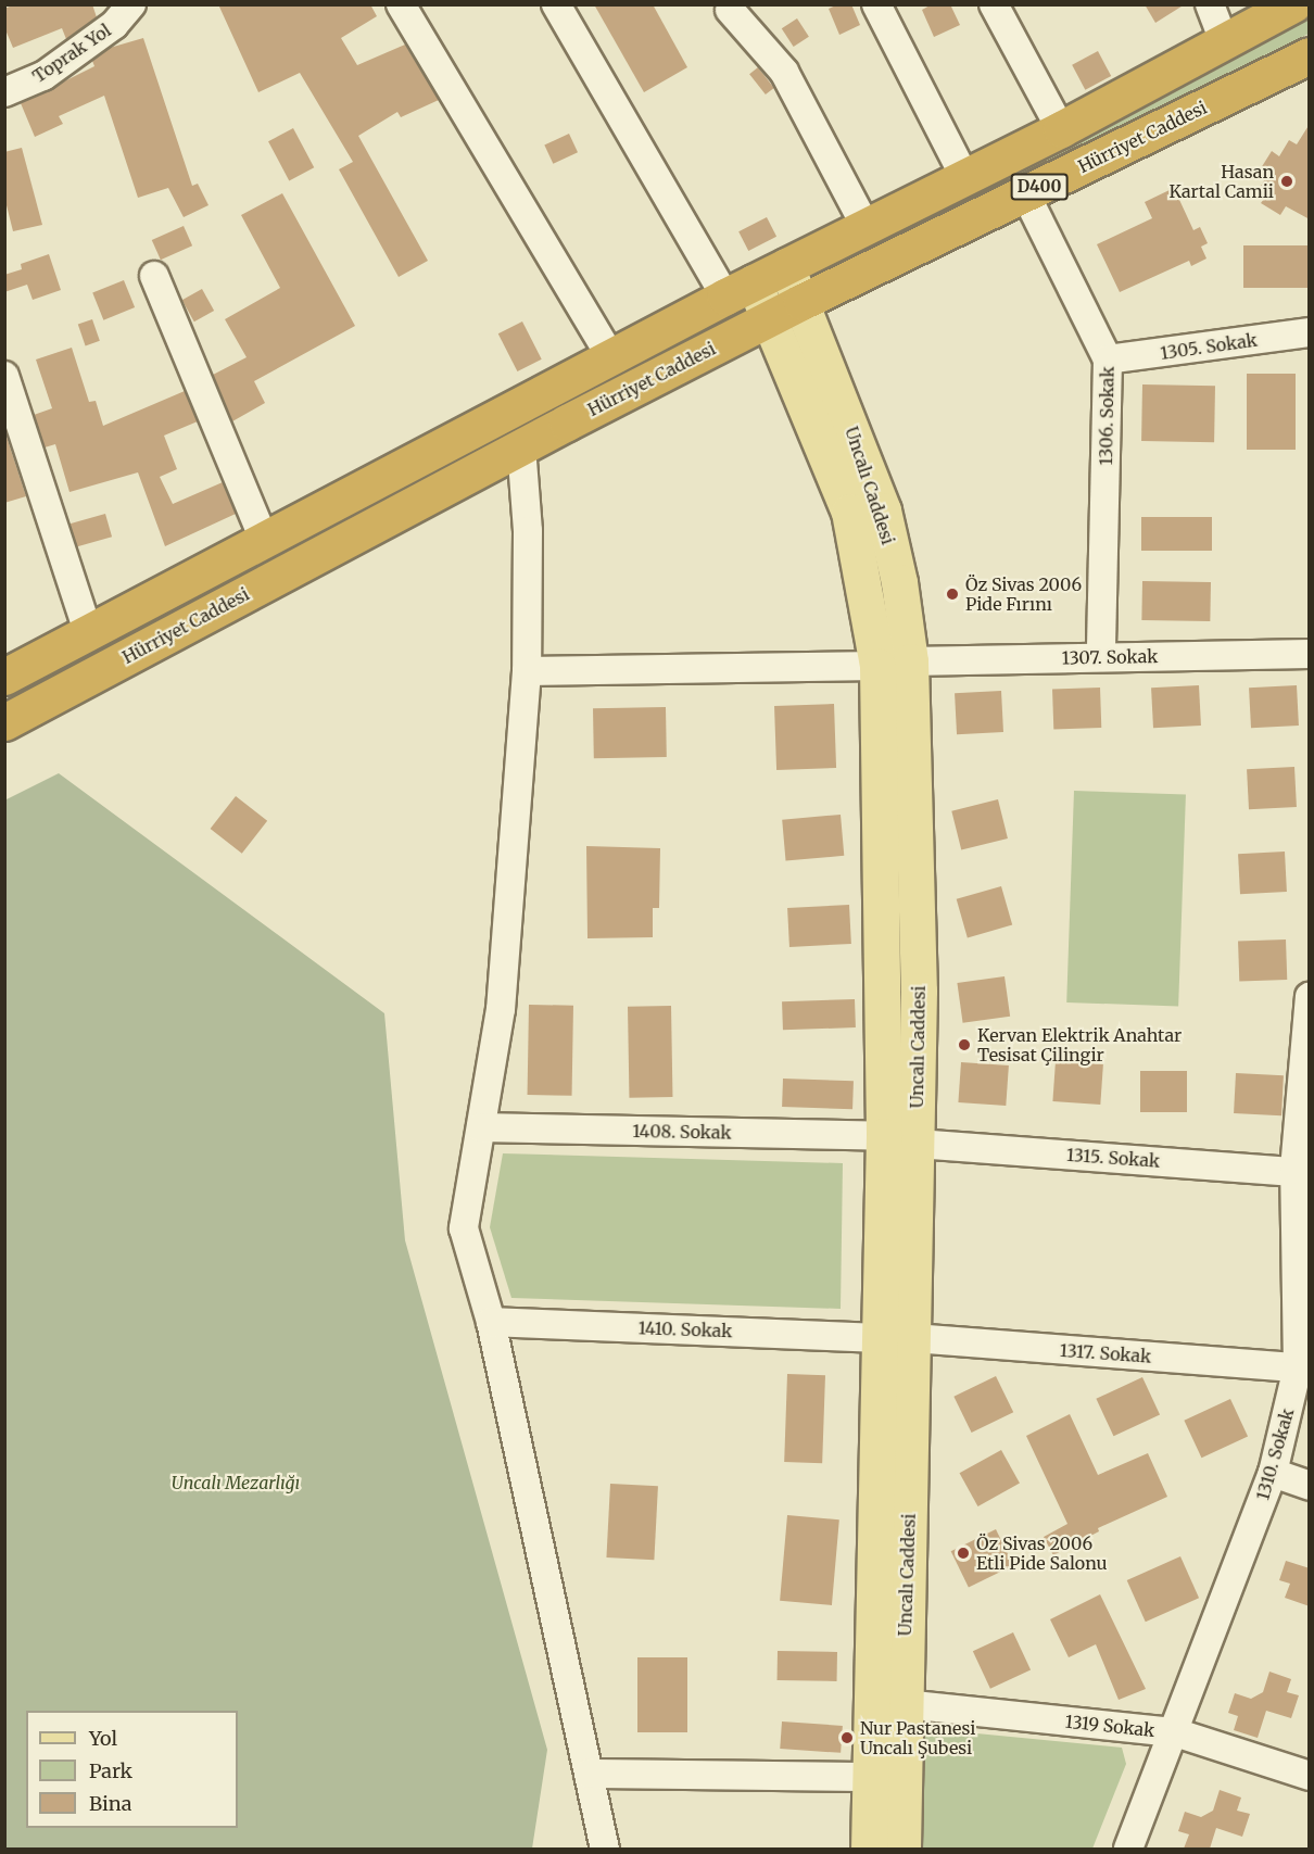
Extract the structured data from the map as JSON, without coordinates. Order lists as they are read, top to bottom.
{
  "streets": {
    "highway": ["Hürriyet Caddesi", "D400"],
    "main road": ["Uncalı Caddesi"],
    "street": [
      "Toprak Yol",
      "1305. Sokak",
      "1306. Sokak",
      "1307. Sokak",
      "1408. Sokak",
      "1315. Sokak",
      "1410. Sokak",
      "1317. Sokak",
      "1310. Sokak",
      "1319 Sokak"
    ]
  },
  "crossings": [
    ["Hürriyet Caddesi", "1306. Sokak"],
    ["Hürriyet Caddesi", "Uncalı Caddesi"],
    ["1305. Sokak", "1306. Sokak"],
    ["1306. Sokak", "1307. Sokak"],
    ["Uncalı Caddesi", "1307. Sokak"],
    ["Uncalı Caddesi", "1408. Sokak"],
    ["Uncalı Caddesi", "1315. Sokak"],
    ["Uncalı Caddesi", "1410. Sokak"],
    ["Uncalı Caddesi", "1317. Sokak"],
    ["Uncalı Caddesi", "1319 Sokak"],
    ["1408. Sokak", "1315. Sokak"],
    ["1315. Sokak", "1310. Sokak"],
    ["1410. Sokak", "1317. Sokak"],
    ["1317. Sokak", "1310. Sokak"],
    ["1310. Sokak", "1319 Sokak"]
  ],
  "parks": ["Uncalı Mezarlığı"],
  "places": [
    "Hasan Kartal Camii",
    "Öz Sivas 2006 Pide Fırını",
    "Kervan Elektrik Anahtar Tesisat Çilingir",
    "Öz Sivas 2006 Etli Pide Salonu",
    "Nur Pastanesi Uncalı Şubesi"
  ],
  "legend": ["Yol", "Park", "Bina"]
}
